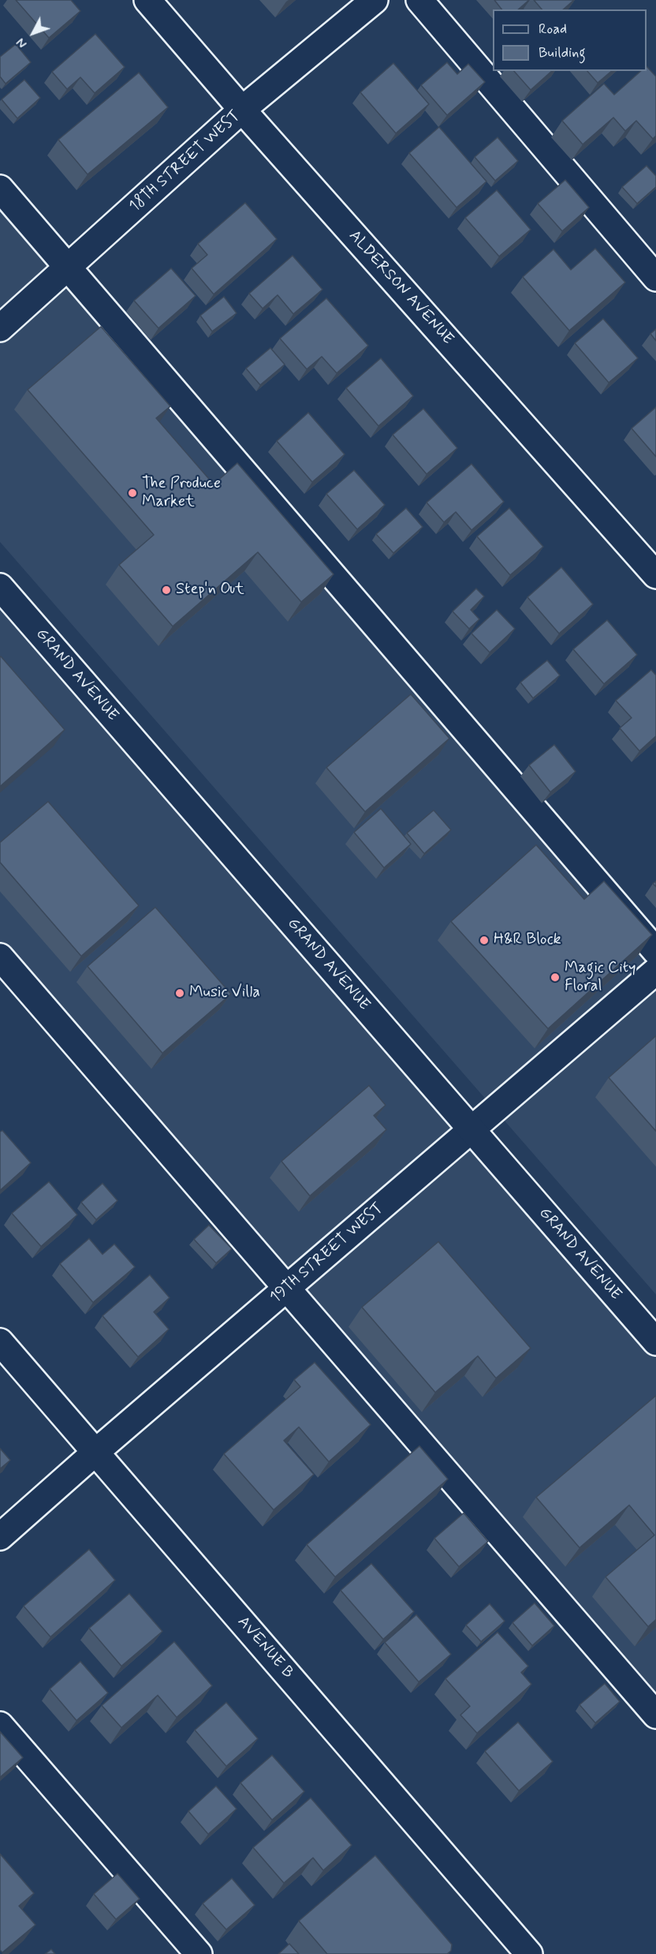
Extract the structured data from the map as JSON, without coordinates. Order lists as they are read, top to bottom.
{
  "streets": {
    "street": [
      "18TH STREET WEST",
      "ALDERSON AVENUE",
      "GRAND AVENUE",
      "19TH STREET WEST",
      "AVENUE B"
    ]
  },
  "crossings": [
    ["18TH STREET WEST", "ALDERSON AVENUE"],
    ["GRAND AVENUE", "19TH STREET WEST"],
    ["19TH STREET WEST", "AVENUE B"]
  ],
  "places": [
    "The Produce Market",
    "Step'n Out",
    "H&R Block",
    "Magic City Floral",
    "Music Villa"
  ],
  "legend": ["Road", "Building"],
  "north": "bottom left"
}
